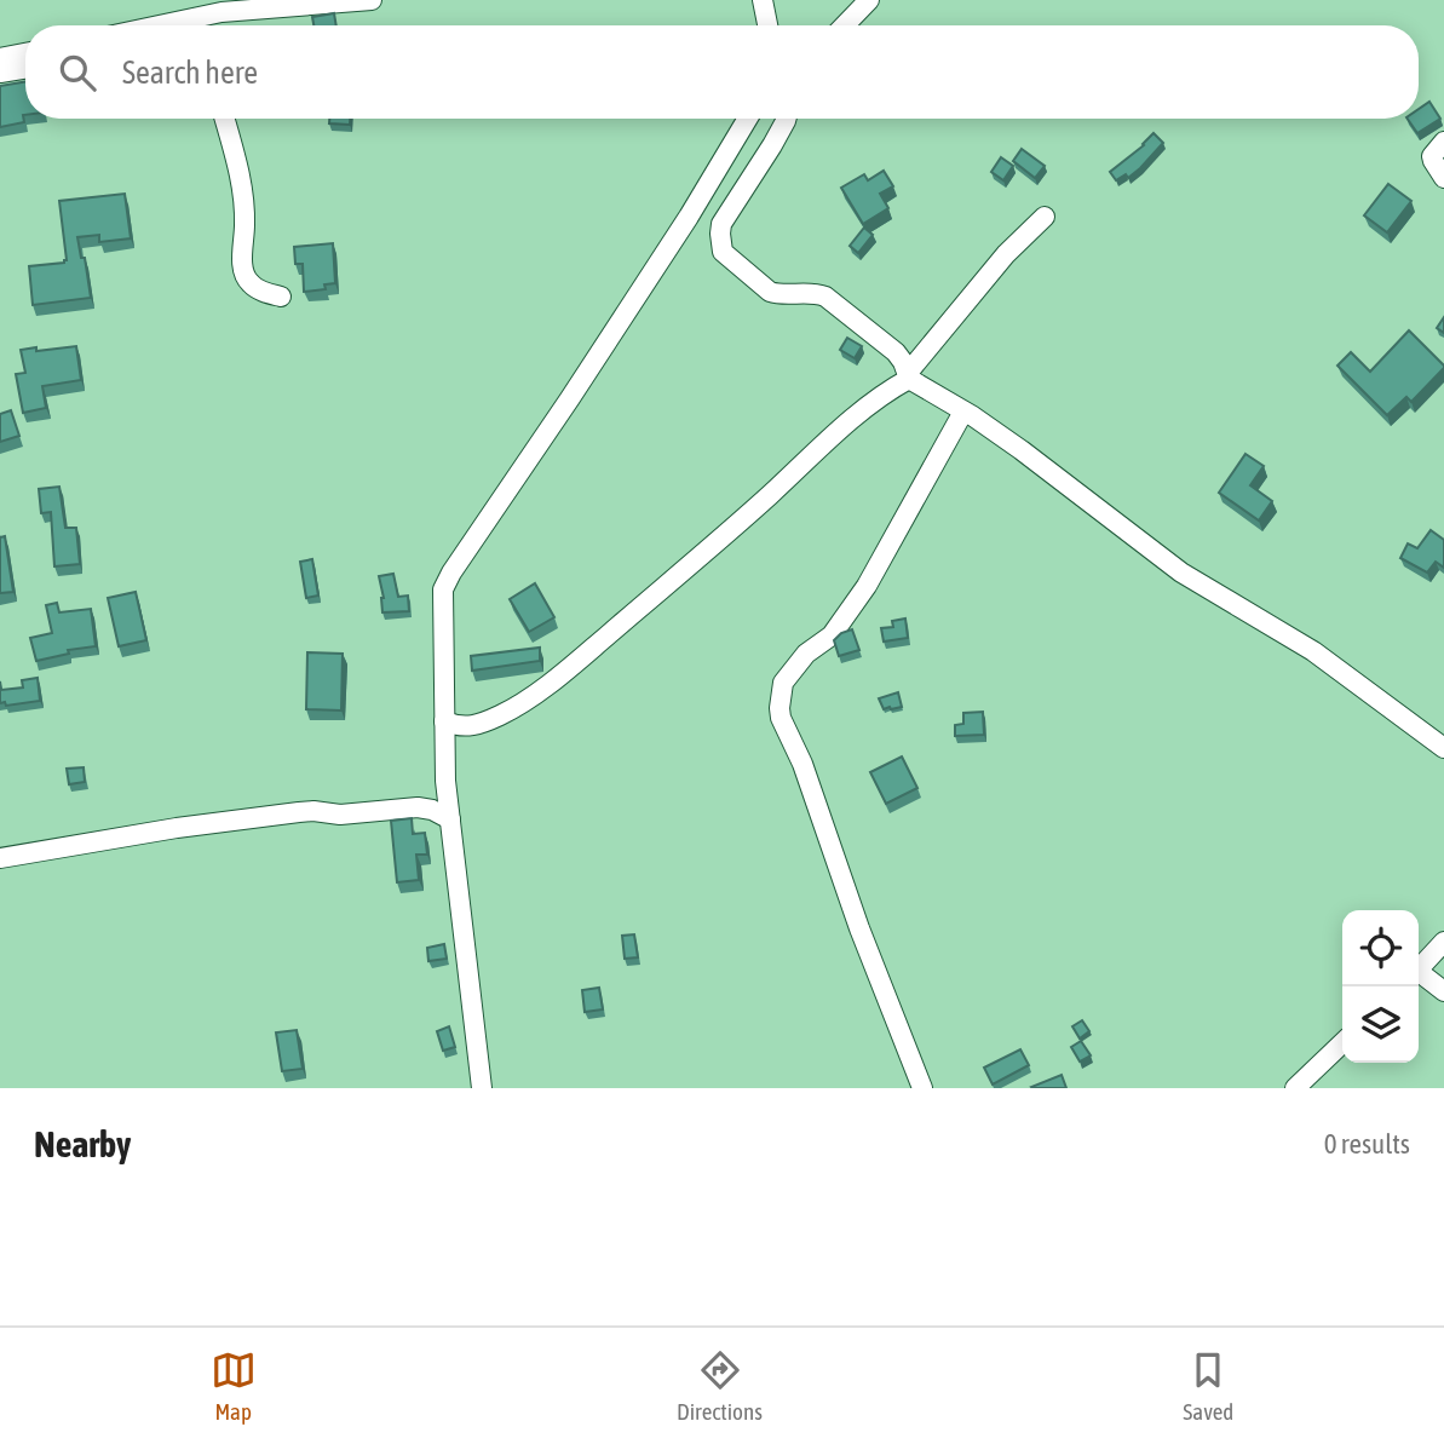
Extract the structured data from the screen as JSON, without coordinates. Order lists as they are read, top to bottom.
{
  "page": {
    "search": "Search here",
    "heading": ["Nearby", "0 results"],
    "nav": ["Map", "Directions", "Saved"]
  }
}
